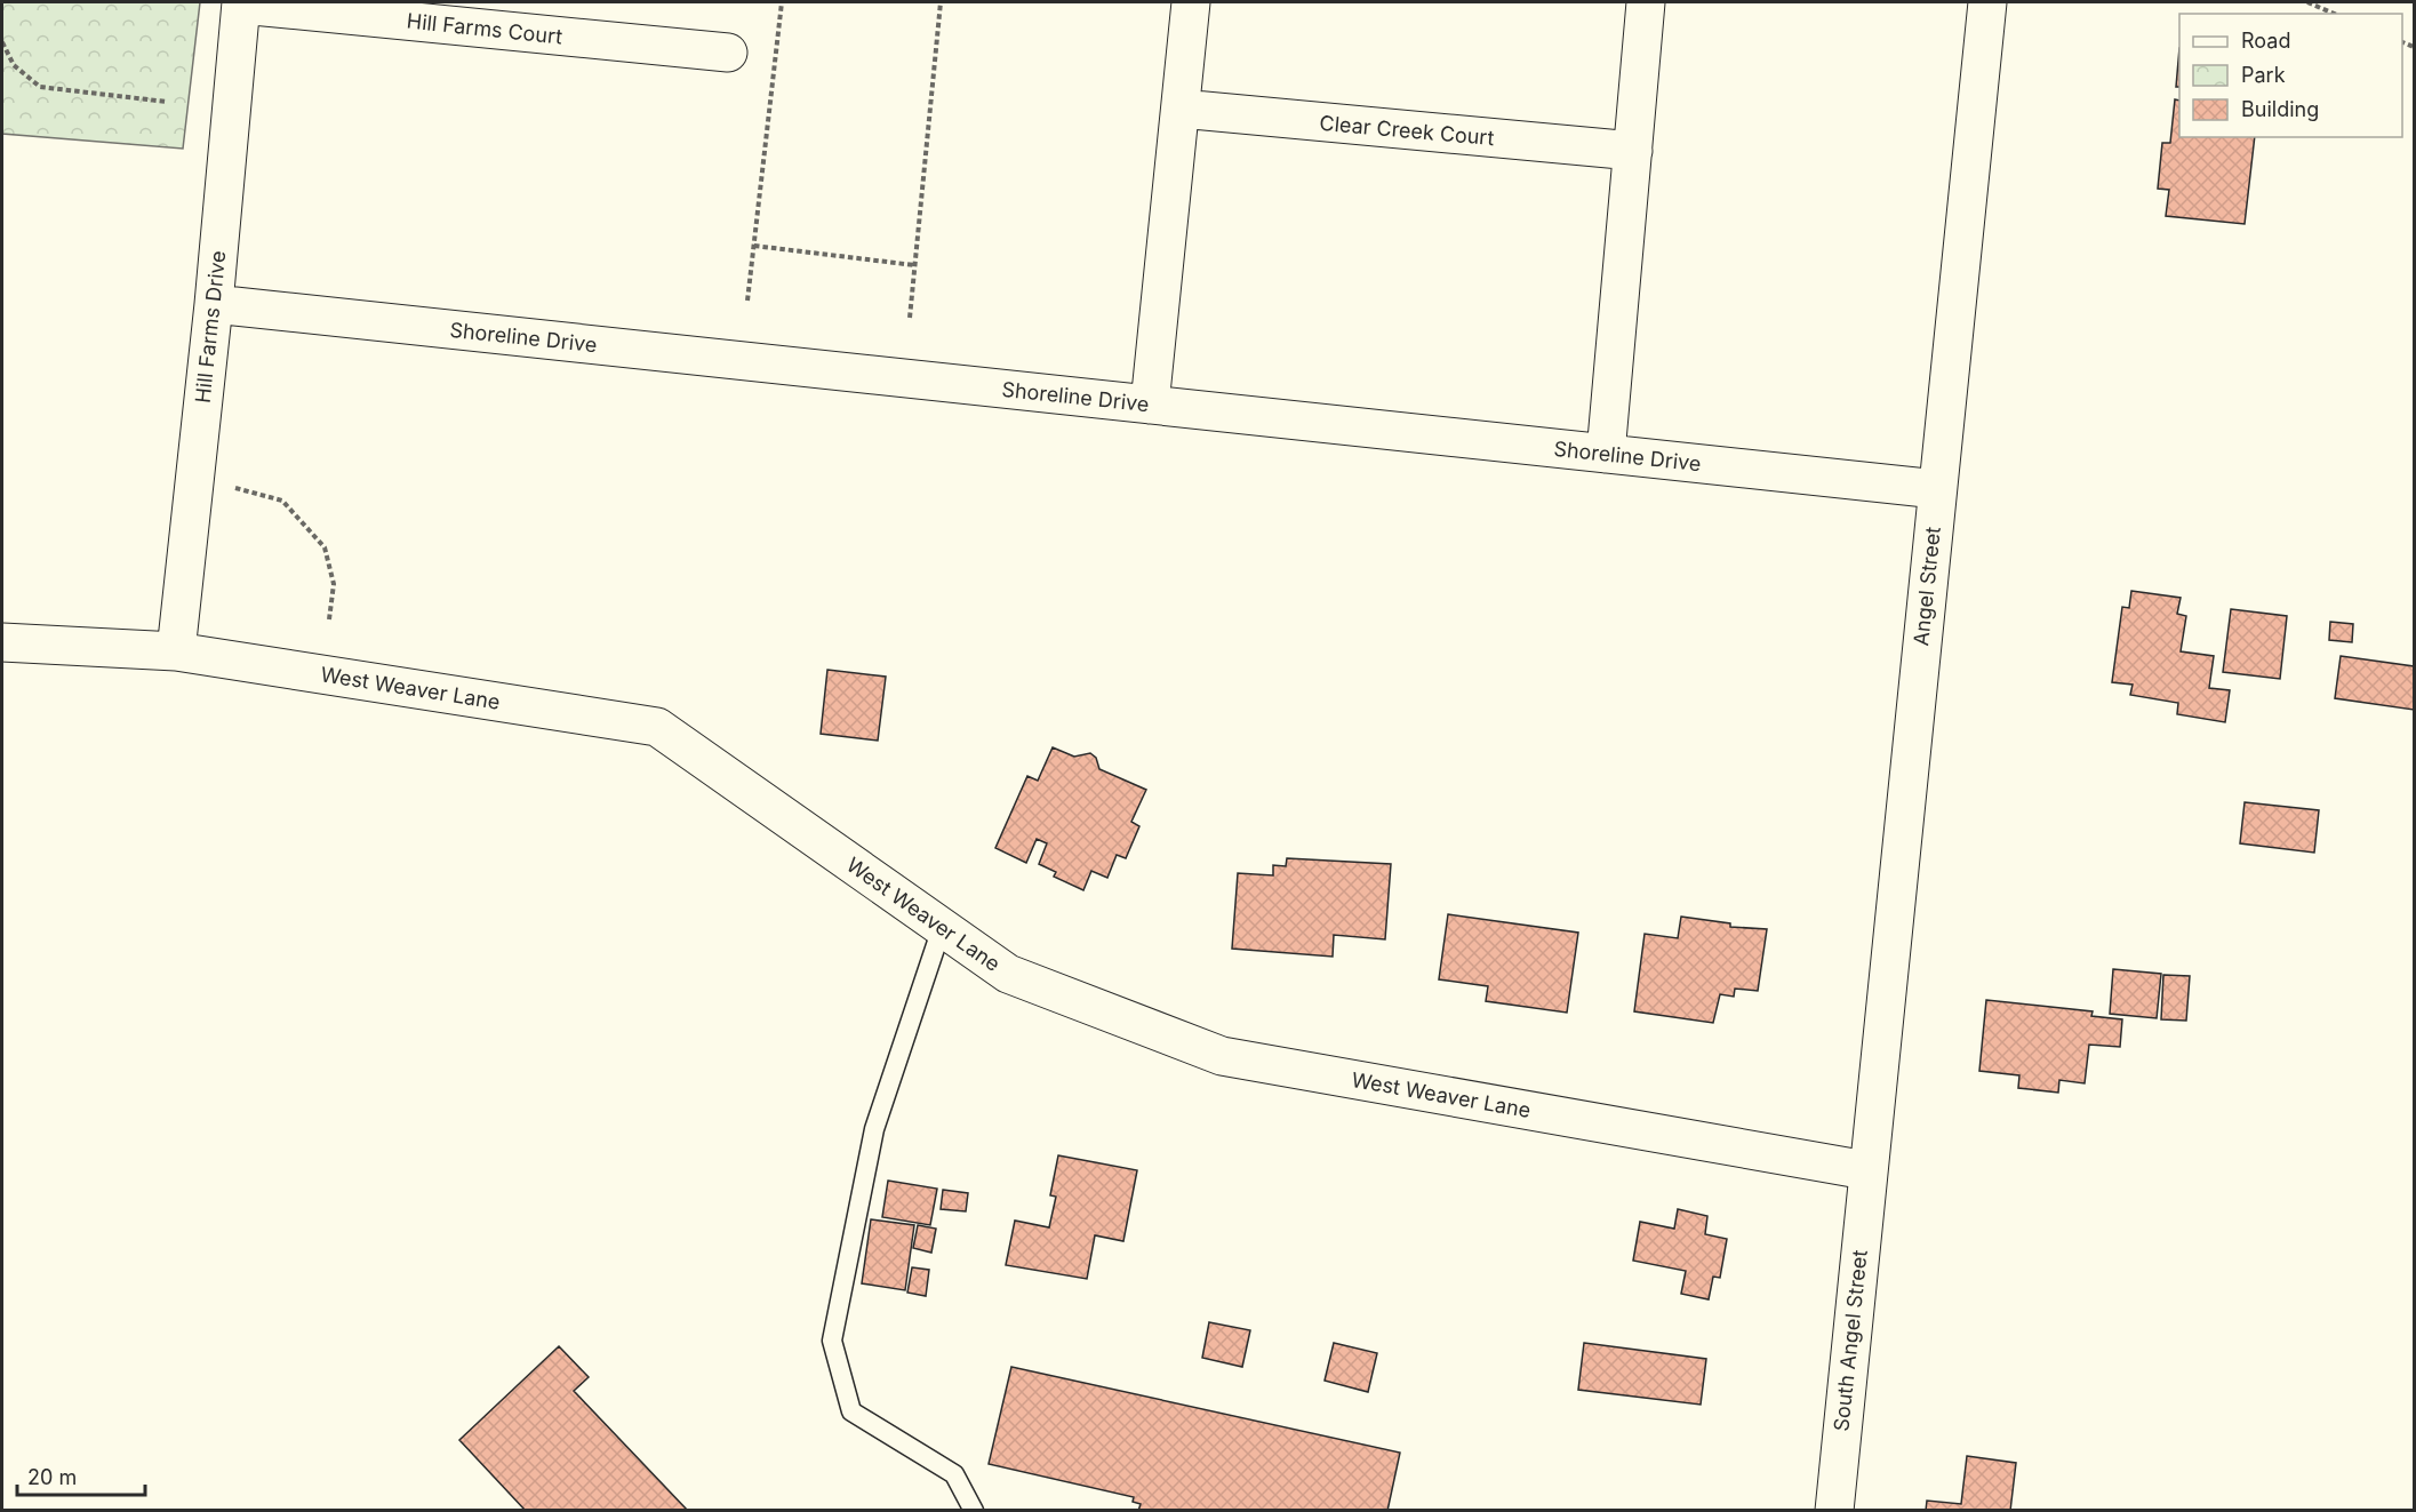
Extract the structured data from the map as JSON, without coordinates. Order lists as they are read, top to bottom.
{
  "streets": {
    "street": [
      "Hill Farms Court",
      "Clear Creek Court",
      "Hill Farms Drive",
      "Shoreline Drive",
      "Angel Street",
      "West Weaver Lane",
      "South Angel Street"
    ]
  },
  "crossings": [
    ["Hill Farms Court", "Hill Farms Drive"],
    ["Hill Farms Drive", "Shoreline Drive"],
    ["Hill Farms Drive", "West Weaver Lane"],
    ["Shoreline Drive", "Angel Street"],
    ["Angel Street", "West Weaver Lane"],
    ["Angel Street", "South Angel Street"],
    ["West Weaver Lane", "South Angel Street"]
  ],
  "legend": ["Road", "Park", "Building"],
  "scale_bar": "20 m"
}
